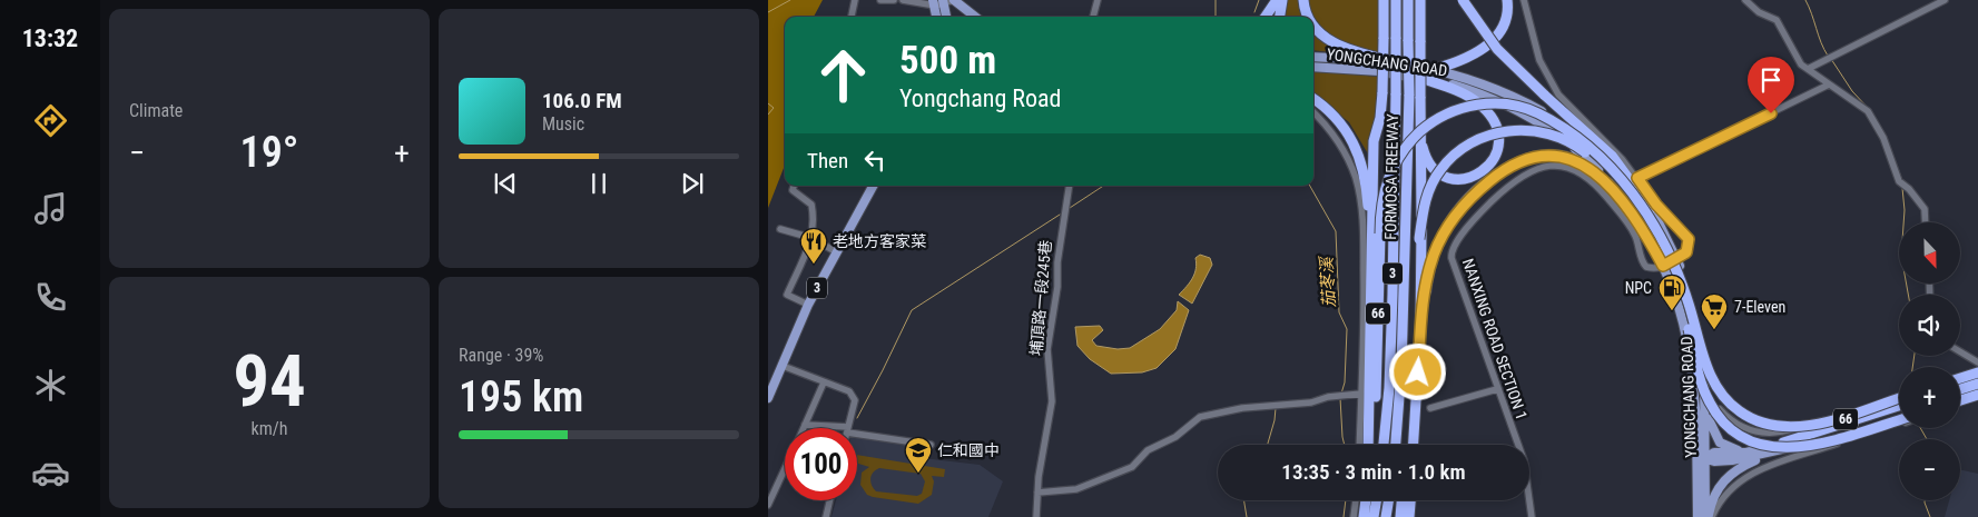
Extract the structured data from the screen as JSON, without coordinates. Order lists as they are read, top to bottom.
{
  "streets": {
    "highway": ["FORMOSA FREEWAY", "3", "66"],
    "main road": ["YONGCHANG ROAD"],
    "street": ["埔頂路一段245巷", "NANXING ROAD SECTION 1"]
  },
  "crossings": [
    ["YONGCHANG ROAD", "NANXING ROAD SECTION 1"]
  ],
  "water": ["茄苳溪"],
  "places": {
    "restaurant": ["老地方客家菜"],
    "fuel station": ["NPC"],
    "supermarket": ["7-Eleven"],
    "school or university": ["仁和國中"]
  },
  "north": "bottom",
  "page": {
    "tabs": "13:32",
    "tile": [
      "Climate",
      ["94", "km/h"],
      ["Range · 39%", "195 km"]
    ],
    "turn": ["500 m", "Yongchang Road"],
    "song": ["106.0 FM", "Music"],
    "heat": ["−", "19°", "+"],
    "then": "Then",
    "map_buttons": ["+", "−"],
    "limit": "100",
    "trip": "13:35 · 3 min · 1.0 km"
  }
}
